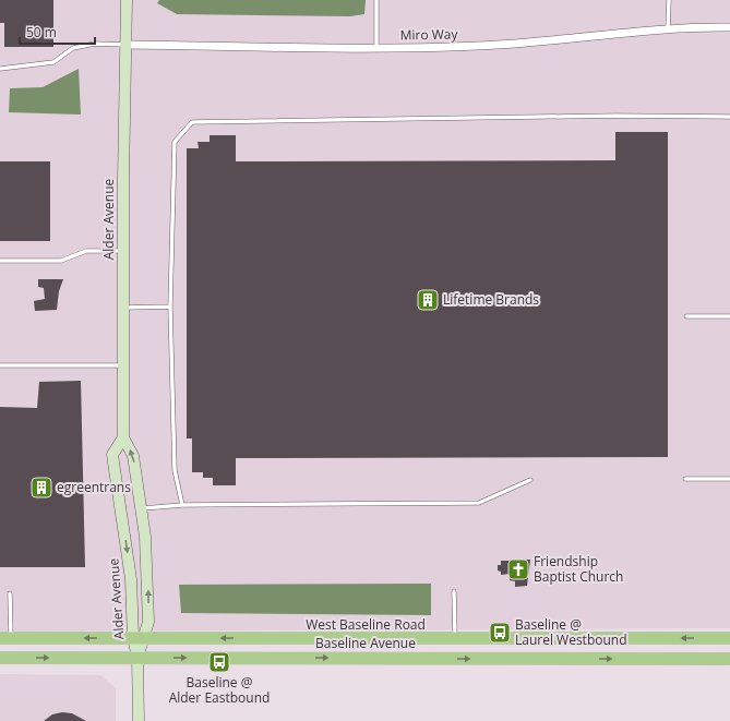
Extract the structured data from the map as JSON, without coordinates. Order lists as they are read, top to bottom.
{
  "streets": {
    "main road": ["Alder Avenue", "West Baseline Road", "Baseline Avenue"],
    "street": ["Miro Way"]
  },
  "crossings": [
    ["Miro Way", "Alder Avenue"],
    ["Alder Avenue", "West Baseline Road"],
    ["Alder Avenue", "Baseline Avenue"]
  ],
  "one_way": ["West Baseline Road", "Baseline Avenue"],
  "places": {
    "building": ["Lifetime Brands", "egreentrans"],
    "church": ["Friendship Baptist Church"],
    "bus stop": ["Baseline @ Laurel Westbound", "Baseline @ Alder Eastbound"]
  },
  "scale_bar": "50 m"
}
